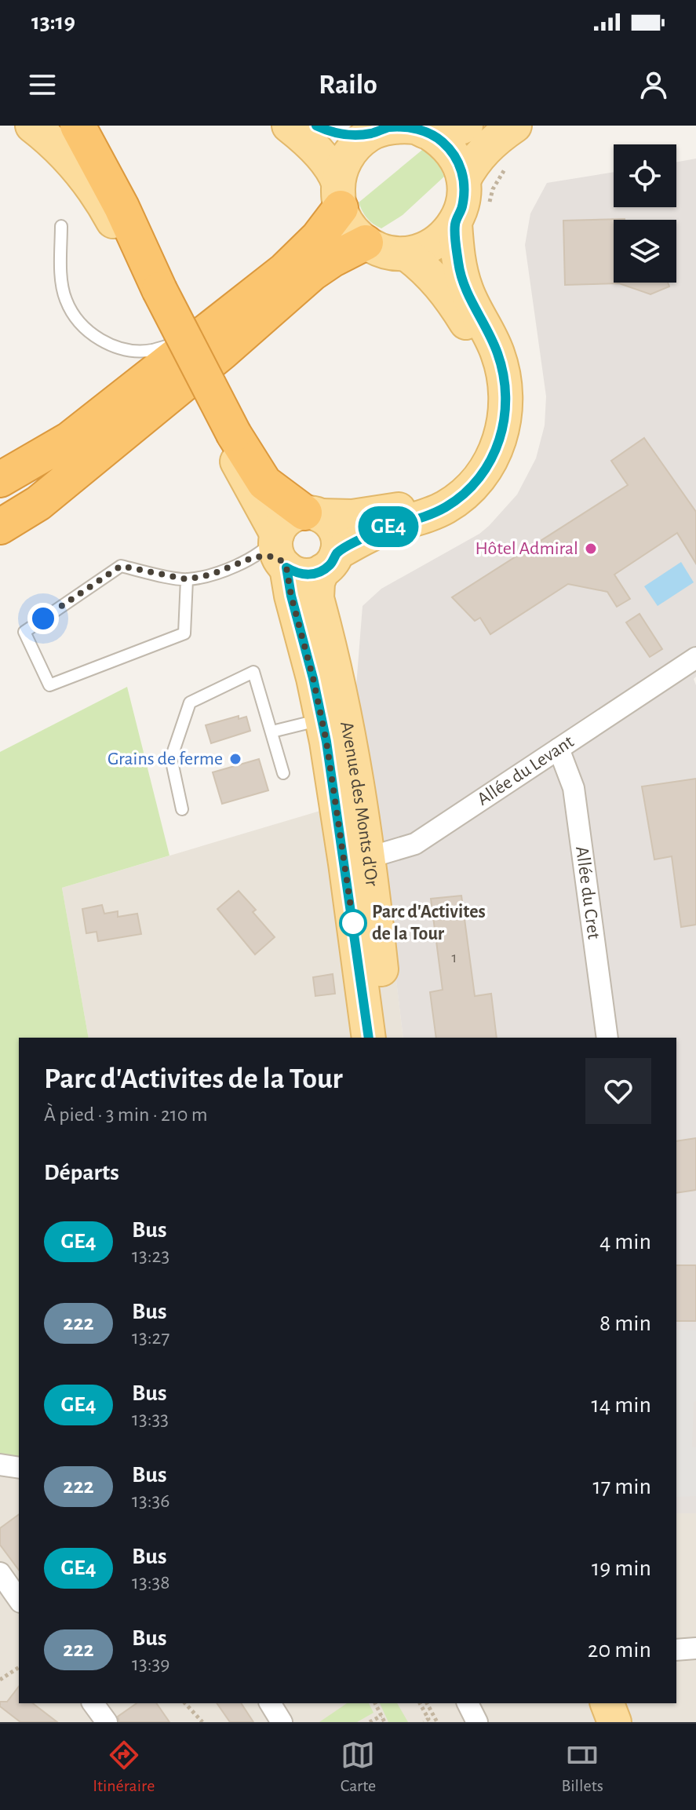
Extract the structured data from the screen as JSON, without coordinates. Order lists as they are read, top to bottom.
{
  "streets": {
    "main road": ["Avenue des Monts d'Or"],
    "street": ["Allée du Levant", "Allée du Cret"]
  },
  "crossings": [
    ["Allée du Levant", "Avenue des Monts d'Or"],
    ["Allée du Levant", "Allée du Cret"]
  ],
  "places": ["Hôtel Admiral", "Grains de ferme", "Parc d'Activites de la Tour"],
  "lines": ["bus line GE4"],
  "house_numbers": ["1"],
  "page": {
    "status": "13:19",
    "header": "Railo",
    "on_map": "GE4",
    "heading": [
      ["Parc d'Activites de la Tour", "À pied · 3 min · 210 m"],
      "Départs"
    ],
    "list": [
      {
        "mark": "GE4",
        "name": "Bus",
        "note": "13:23",
        "value": "4 min"
      },
      {
        "mark": "222",
        "name": "Bus",
        "note": "13:27",
        "value": "8 min"
      },
      {
        "mark": "GE4",
        "name": "Bus",
        "note": "13:33",
        "value": "14 min"
      },
      {
        "mark": "222",
        "name": "Bus",
        "note": "13:36",
        "value": "17 min"
      },
      {
        "mark": "GE4",
        "name": "Bus",
        "note": "13:38",
        "value": "19 min"
      },
      {
        "mark": "222",
        "name": "Bus",
        "note": "13:39",
        "value": "20 min"
      }
    ],
    "tabs": ["Itinéraire", "Carte", "Billets"]
  }
}
